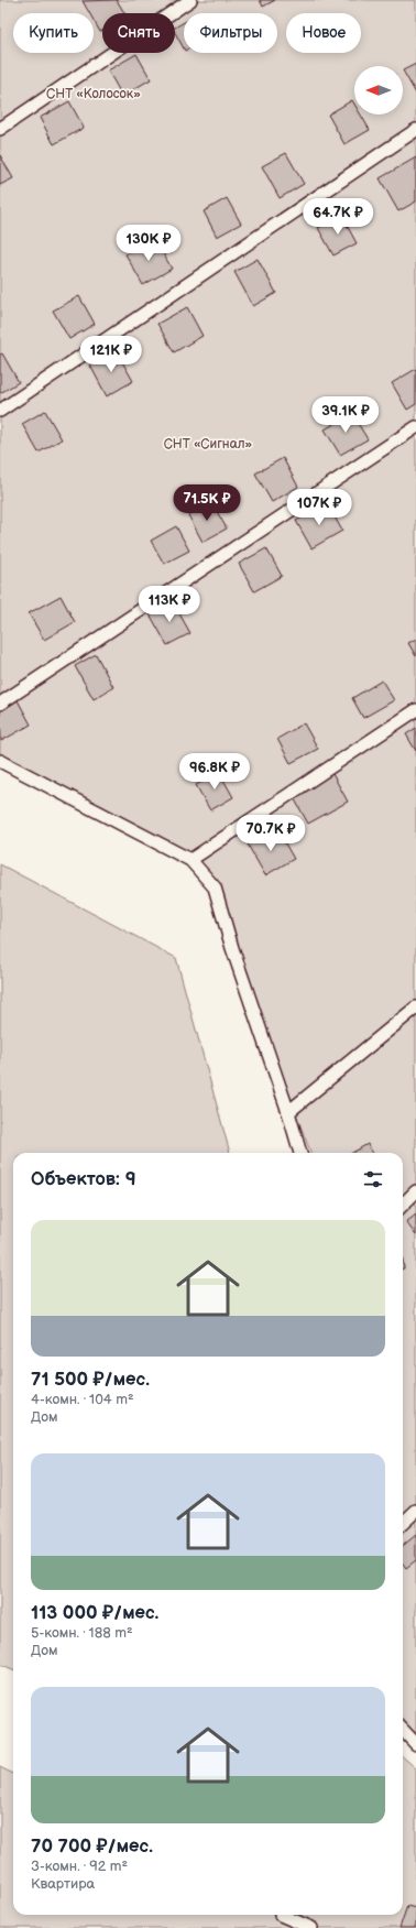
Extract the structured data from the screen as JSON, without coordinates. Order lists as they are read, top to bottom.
{
  "parks": ["СНТ «Колосок»", "СНТ «Сигнал»"],
  "north": "left",
  "page": {
    "chip": [
      "Купить",
      "Снять",
      "Фильтры",
      "Новое"
    ],
    "price": [
      "64.7K ₽",
      "130K ₽",
      "121K ₽",
      "39.1K ₽",
      "71.5K ₽",
      "107K ₽",
      "113K ₽",
      "96.8K ₽",
      "70.7K ₽"
    ],
    "heading": "Объектов: 9",
    "list": [
      {
        "name": "71 500 ₽/мес.",
        "note": "4-комн. · 104 m² · Дом"
      },
      {
        "name": "113 000 ₽/мес.",
        "note": "5-комн. · 188 m² · Дом"
      },
      {
        "name": "70 700 ₽/мес.",
        "note": "3-комн. · 92 m² · Квартира"
      }
    ]
  }
}
